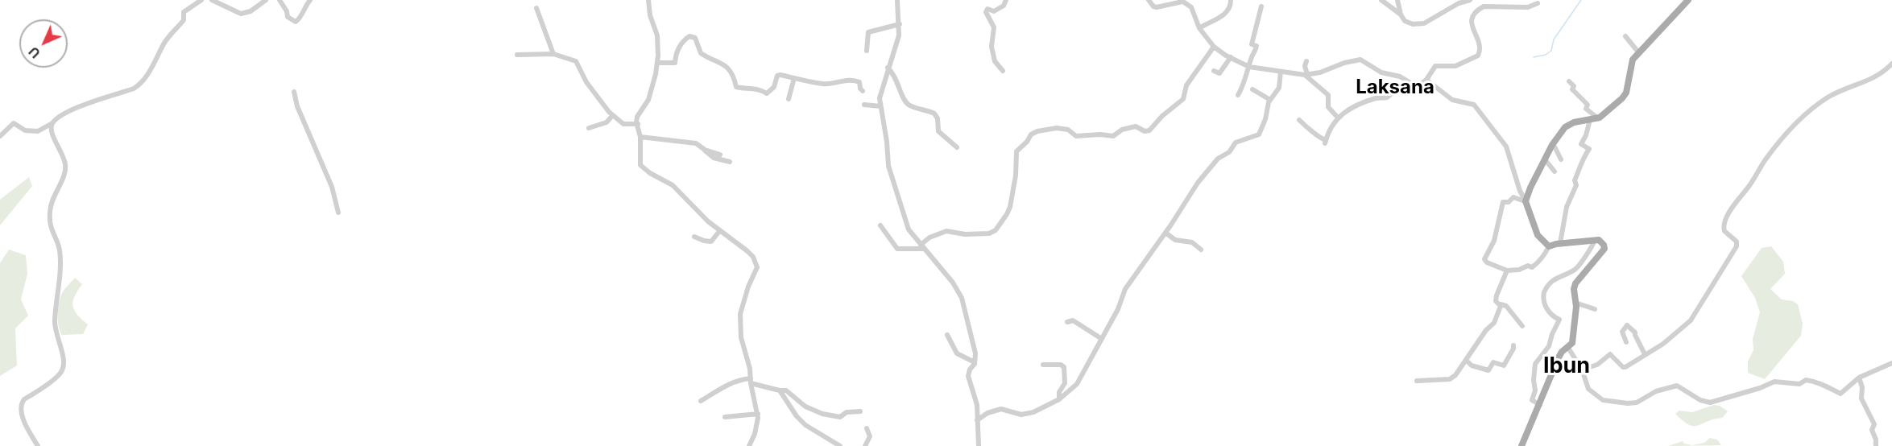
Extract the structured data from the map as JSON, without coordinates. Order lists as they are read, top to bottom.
{
  "districts": ["Laksana", "Ibun"],
  "north": "bottom left"
}
